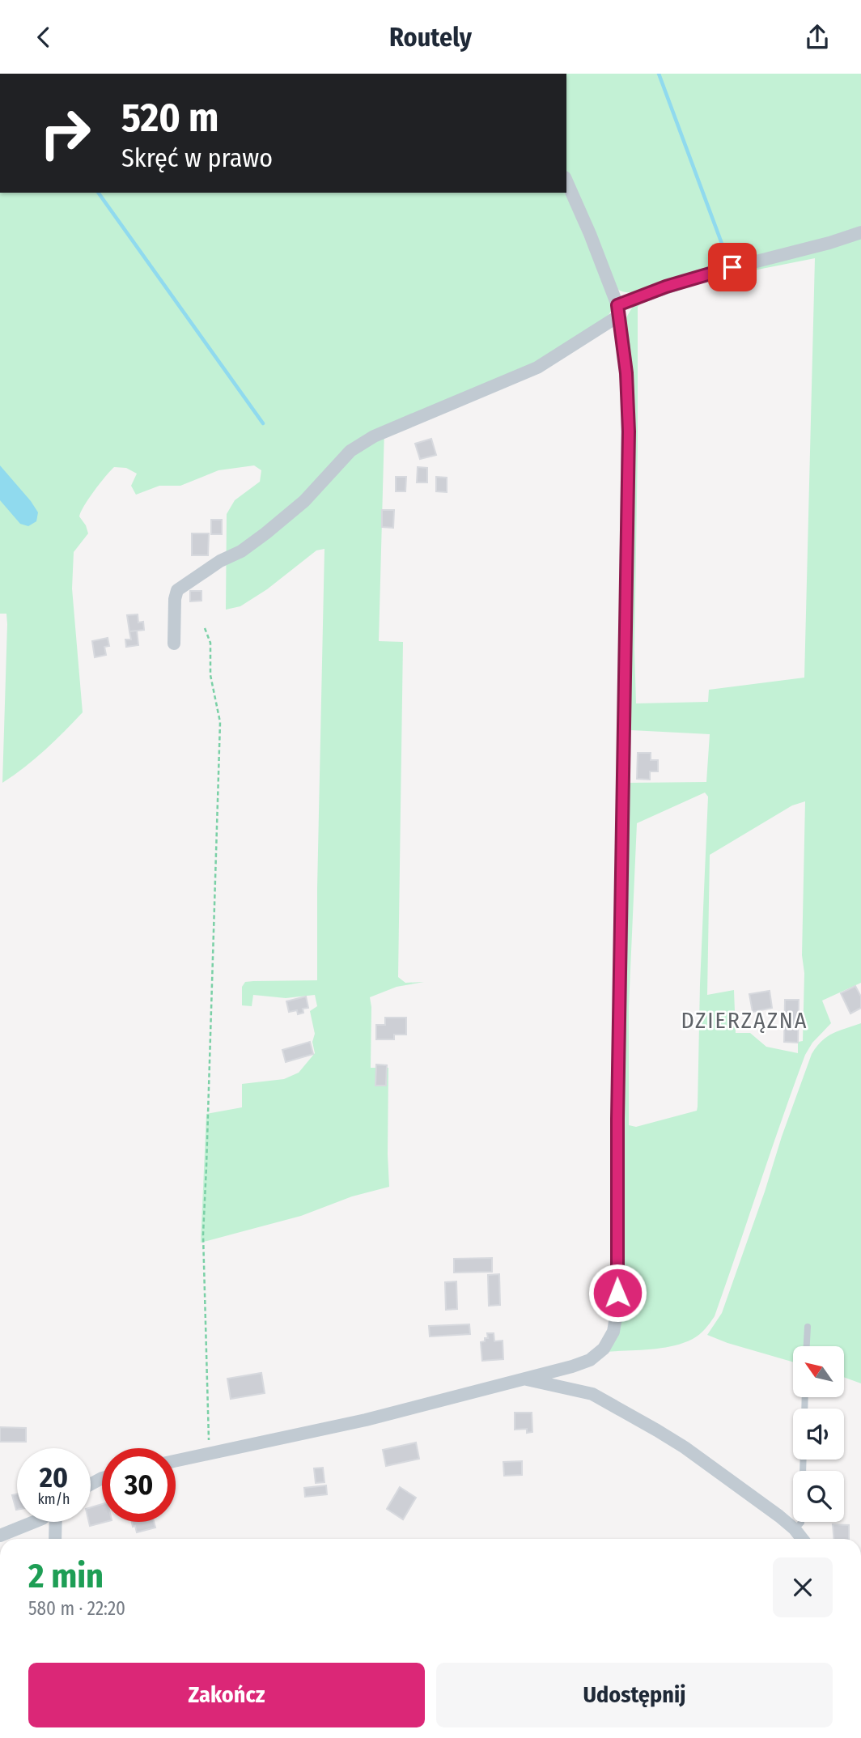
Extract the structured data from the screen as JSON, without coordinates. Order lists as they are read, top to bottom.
{
  "districts": ["DZIERZĄZNA"],
  "north": "top left",
  "page": {
    "header": "Routely",
    "turn": ["520 m", "Skręć w prawo"],
    "speed": "20 km/h",
    "limit": "30",
    "heading": ["2 min", "580 m · 22:20"],
    "buttons": ["Zakończ", "Udostępnij"]
  }
}
